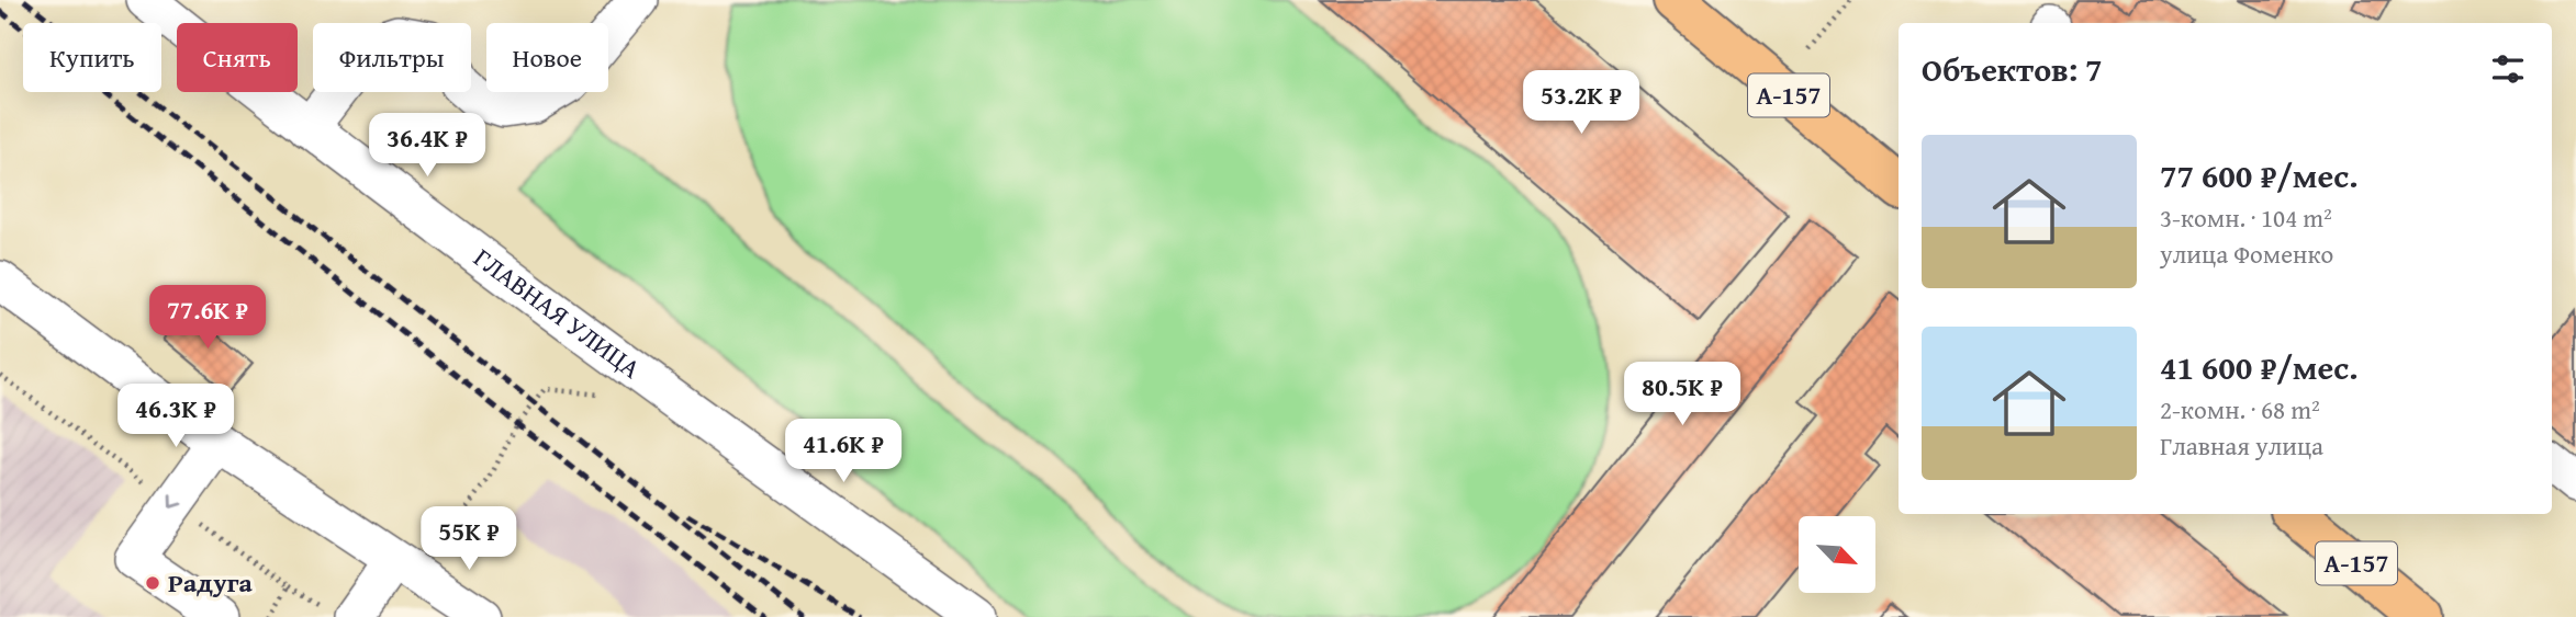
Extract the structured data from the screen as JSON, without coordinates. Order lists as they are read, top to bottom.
{
  "streets": {
    "main road": ["А-157"],
    "street": ["ГЛАВНАЯ УЛИЦА"]
  },
  "places": ["Радуга"],
  "north": "bottom right",
  "page": {
    "chip": [
      "Купить",
      "Снять",
      "Фильтры",
      "Новое"
    ],
    "heading": "Объектов: 7",
    "price": [
      "53.2K ₽",
      "36.4K ₽",
      "77.6K ₽",
      "80.5K ₽",
      "46.3K ₽",
      "41.6K ₽",
      "55K ₽"
    ],
    "list": [
      {
        "name": "77 600 ₽/мес.",
        "note": "3-комн. · 104 m² · улица Фоменко"
      },
      {
        "name": "41 600 ₽/мес.",
        "note": "2-комн. · 68 m² · Главная улица"
      }
    ]
  }
}
